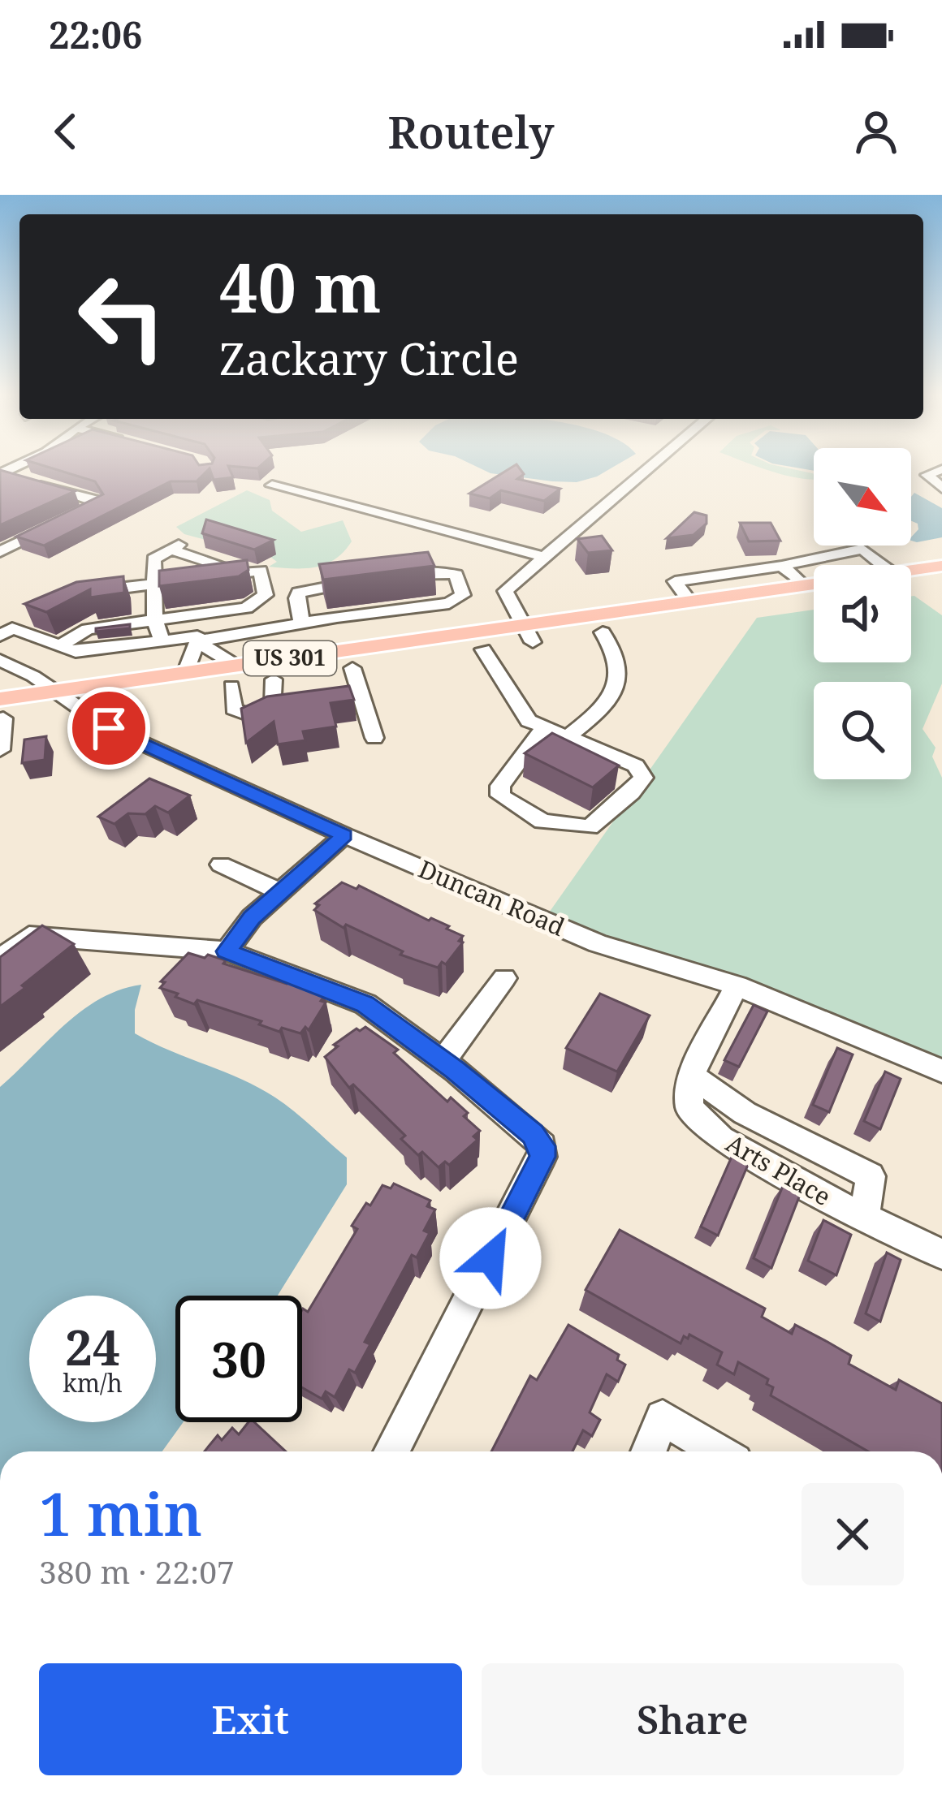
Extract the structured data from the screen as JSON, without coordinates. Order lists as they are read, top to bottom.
{
  "streets": {
    "main road": ["US 301"],
    "street": ["Duncan Road", "Arts Place"]
  },
  "crossings": [
    ["US 301", "Duncan Road"]
  ],
  "north": "bottom right",
  "page": {
    "status": "22:06",
    "header": "Routely",
    "turn": ["40 m", "Zackary Circle"],
    "speed": "24 km/h",
    "limit": "30",
    "heading": ["1 min", "380 m · 22:07"],
    "buttons": ["Exit", "Share"]
  }
}
